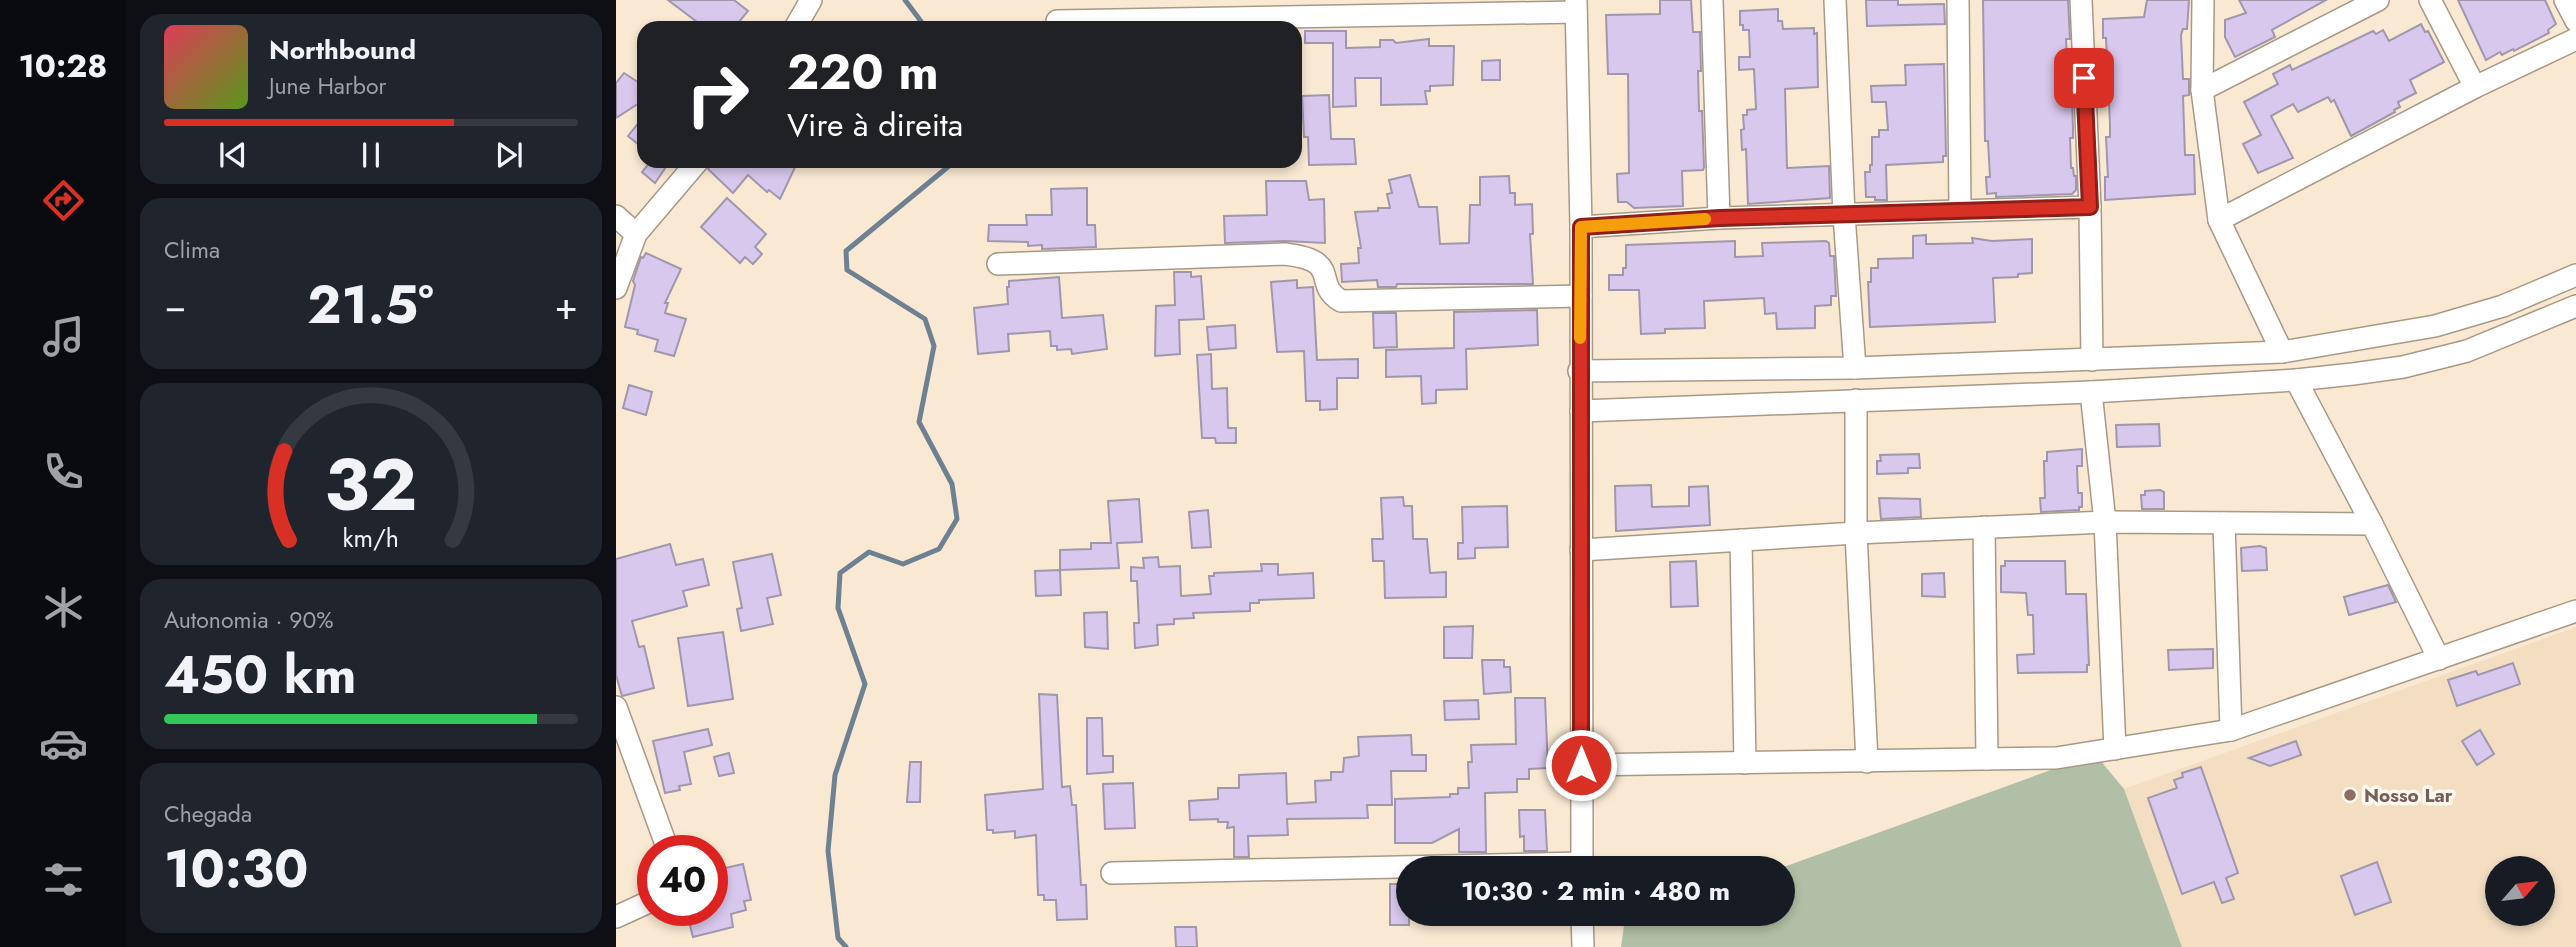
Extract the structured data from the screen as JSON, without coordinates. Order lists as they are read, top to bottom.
{
  "places": ["Nosso Lar"],
  "north": "top right",
  "page": {
    "tabs": "10:28",
    "turn": ["220 m", "Vire à direita"],
    "song": ["Northbound", "June Harbor"],
    "tile": [
      "Clima",
      ["Autonomia · 90%", "450 km"],
      ["Chegada", "10:30"]
    ],
    "heat": ["−", "21.5°", "+"],
    "limit": "40",
    "trip": "10:30 · 2 min · 480 m",
    "gauge": ["32", "km/h"]
  }
}
